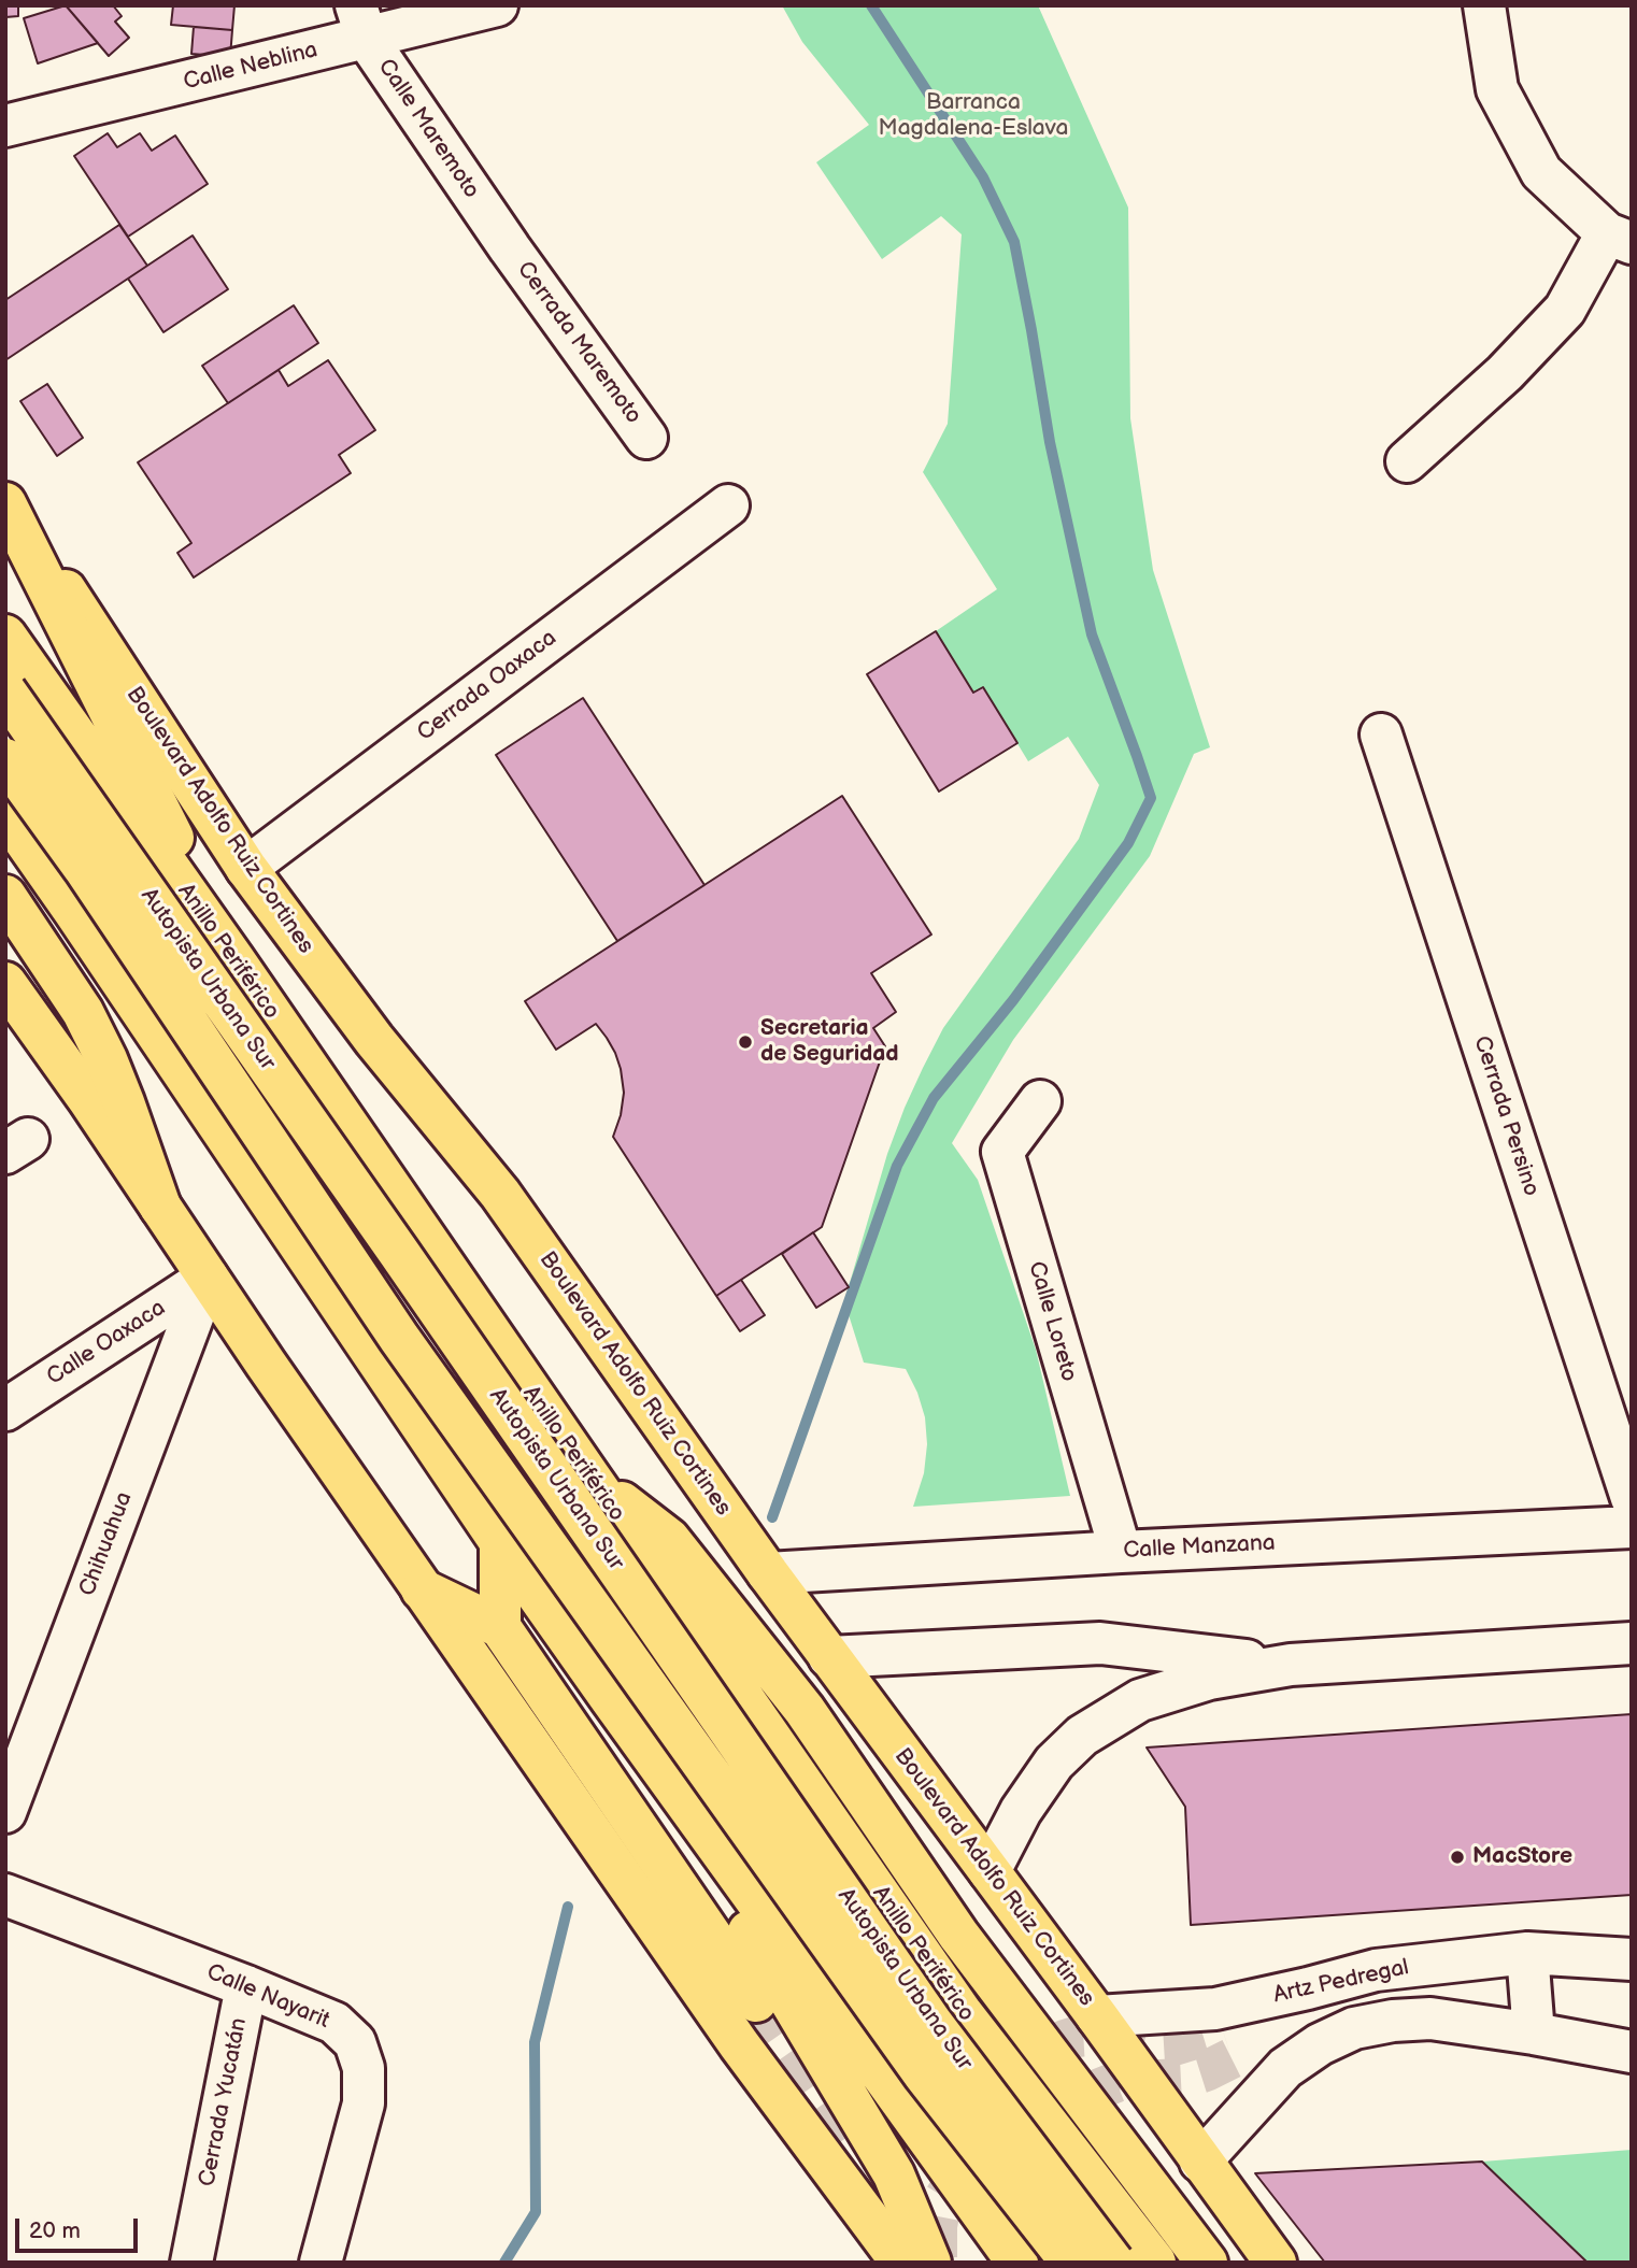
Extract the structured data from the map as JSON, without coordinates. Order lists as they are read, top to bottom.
{
  "streets": {
    "main road": ["Boulevard Adolfo Ruiz Cortines", "Anillo Periférico", "Autopista Urbana Sur"],
    "street": [
      "Calle Neblina",
      "Calle Maremoto",
      "Cerrada Maremoto",
      "Cerrada Oaxaca",
      "Cerrada Persino",
      "Calle Loreto",
      "Calle Oaxaca",
      "Chihuahua",
      "Calle Manzana",
      "Artz Pedregal",
      "Calle Nayarit",
      "Cerrada Yucatán"
    ]
  },
  "crossings": [
    ["Calle Neblina", "Calle Maremoto"],
    ["Calle Maremoto", "Cerrada Maremoto"],
    ["Cerrada Oaxaca", "Boulevard Adolfo Ruiz Cortines"],
    ["Boulevard Adolfo Ruiz Cortines", "Calle Manzana"],
    ["Boulevard Adolfo Ruiz Cortines", "Artz Pedregal"],
    ["Calle Loreto", "Calle Manzana"],
    ["Calle Oaxaca", "Chihuahua"],
    ["Calle Nayarit", "Cerrada Yucatán"]
  ],
  "parks": ["Barranca Magdalena-Eslava"],
  "places": ["Secretaria de Seguridad", "MacStore"],
  "scale_bar": "20 m"
}
